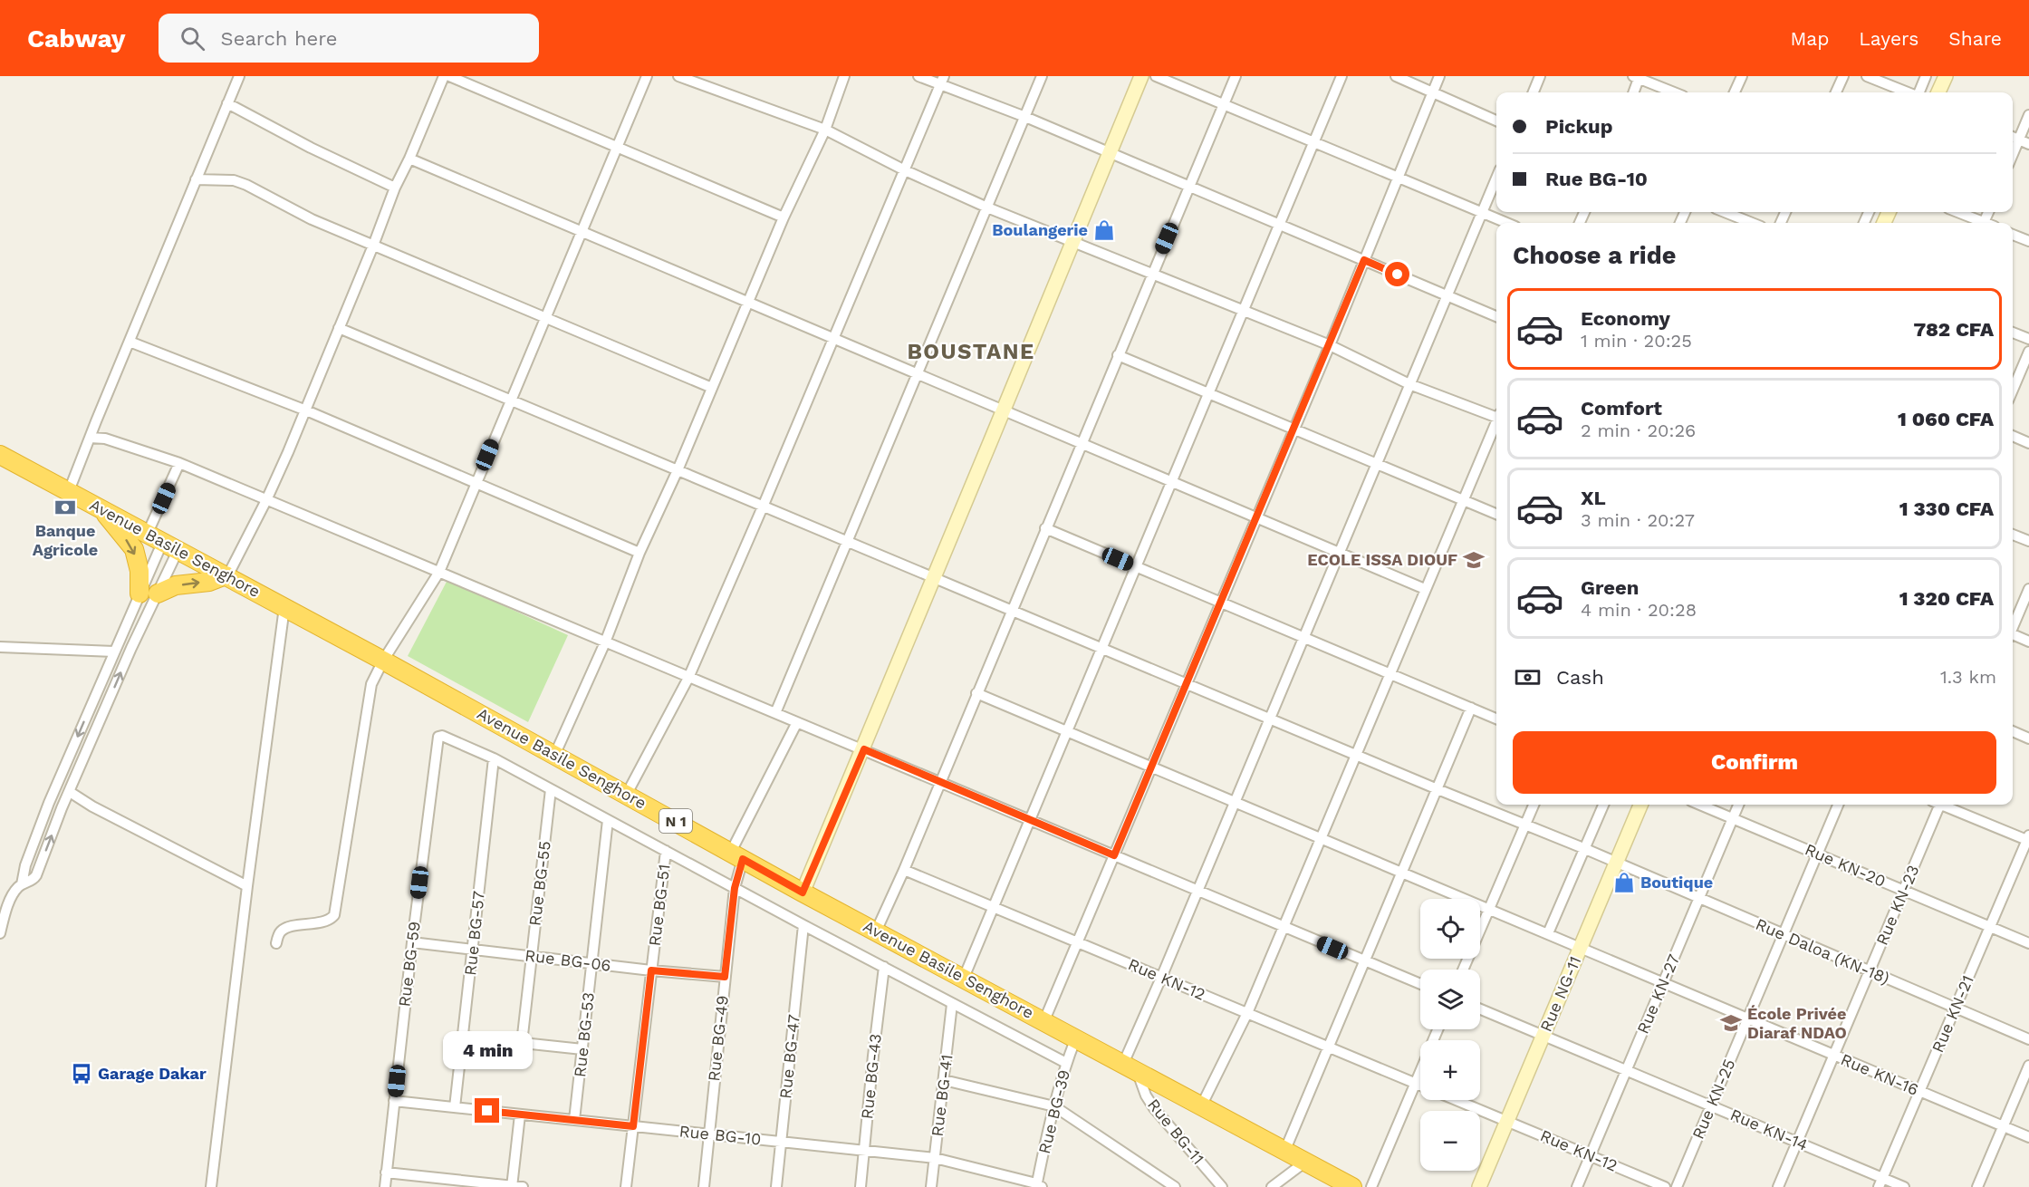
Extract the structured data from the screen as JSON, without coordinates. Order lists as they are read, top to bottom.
{
  "streets": {
    "highway": ["Avenue Basile Senghore", "N 1"],
    "street": [
      "Rue KN-20",
      "Rue BG-55",
      "Rue BG-51",
      "Rue KN-23",
      "Rue BG-57",
      "Rue Daloa (KN-18)",
      "Rue BG-06",
      "Rue BG-59",
      "Rue KN-12",
      "Rue NG-11",
      "Rue KN-27",
      "Rue KN-21",
      "Rue BG-53",
      "Rue BG-49",
      "Rue BG-47",
      "Rue KN-16",
      "Rue BG-43",
      "Rue BG-41",
      "Rue KN-25",
      "Rue BG-39",
      "Rue KN-14",
      "Rue BG-11",
      "Rue BG-10"
    ]
  },
  "crossings": [
    ["Avenue Basile Senghore", "Rue BG-49"],
    ["Avenue Basile Senghore", "Rue BG-39"],
    ["Avenue Basile Senghore", "Rue BG-11"],
    ["Rue KN-20", "Rue KN-23"],
    ["Rue KN-20", "Rue KN-27"],
    ["Rue KN-20", "Rue KN-21"],
    ["Rue KN-20", "Rue KN-25"],
    ["Rue BG-55", "Rue BG-06"],
    ["Rue BG-51", "Rue BG-06"],
    ["Rue BG-51", "Rue BG-10"],
    ["Rue KN-23", "Rue Daloa (KN-18)"],
    ["Rue KN-23", "Rue KN-16"],
    ["Rue KN-23", "Rue KN-14"],
    ["Rue BG-57", "Rue BG-06"],
    ["Rue BG-57", "Rue BG-59"],
    ["Rue BG-57", "Rue BG-10"],
    ["Rue Daloa (KN-18)", "Rue NG-11"],
    ["Rue Daloa (KN-18)", "Rue KN-27"],
    ["Rue Daloa (KN-18)", "Rue KN-21"],
    ["Rue Daloa (KN-18)", "Rue KN-25"],
    ["Rue BG-06", "Rue BG-59"],
    ["Rue BG-06", "Rue BG-53"],
    ["Rue BG-06", "Rue BG-49"],
    ["Rue BG-59", "Rue BG-10"],
    ["Rue KN-12", "Rue NG-11"],
    ["Rue KN-12", "Rue KN-27"],
    ["Rue NG-11", "Rue KN-16"],
    ["Rue NG-11", "Rue KN-14"],
    ["Rue KN-27", "Rue KN-16"],
    ["Rue KN-27", "Rue KN-14"],
    ["Rue KN-21", "Rue KN-16"],
    ["Rue KN-21", "Rue KN-14"],
    ["Rue BG-53", "Rue BG-10"],
    ["Rue BG-49", "Rue BG-10"],
    ["Rue BG-47", "Rue BG-10"],
    ["Rue KN-16", "Rue KN-25"],
    ["Rue BG-43", "Rue BG-10"],
    ["Rue BG-41", "Rue BG-10"],
    ["Rue KN-25", "Rue KN-14"],
    ["Rue BG-39", "Rue BG-10"]
  ],
  "districts": ["BOUSTANE"],
  "places": {
    "shop": ["Boulangerie", "Boutique"],
    "bank": ["Banque Agricole"],
    "school or university": ["ECOLE ISSA DIOUF", "École Privée Diaraf NDAO"],
    "bus stop": ["Garage Dakar"]
  },
  "page": {
    "header": "Cabway",
    "search": "Search here",
    "nav": ["Map", "Layers", "Share"],
    "banner": ["Pickup", "Rue BG-10"],
    "heading": "Choose a ride",
    "list": [
      {
        "name": "Economy",
        "note": "1 min · 20:25",
        "value": "782 CFA"
      },
      {
        "name": "Comfort",
        "note": "2 min · 20:26",
        "value": "1 060 CFA"
      },
      {
        "name": "XL",
        "note": "3 min · 20:27",
        "value": "1 330 CFA"
      },
      {
        "name": "Green",
        "note": "4 min · 20:28",
        "value": "1 320 CFA"
      }
    ],
    "pay": ["Cash", "1.3 km"],
    "buttons": "Confirm",
    "map_buttons": ["+", "−"],
    "bubble": "4 min"
  }
}
